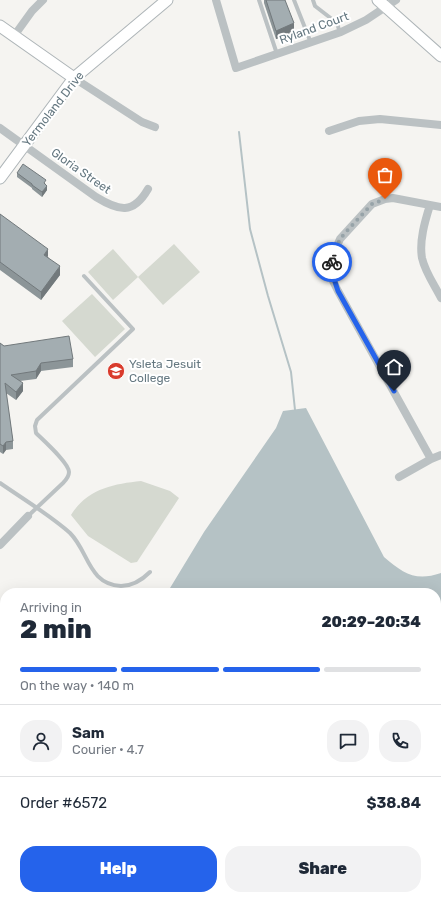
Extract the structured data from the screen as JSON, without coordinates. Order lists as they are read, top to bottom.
{
  "streets": {
    "street": ["Ryland Court", "Yermoland Drive", "Gloria Street"]
  },
  "crossings": [
    ["Yermoland Drive", "Gloria Street"]
  ],
  "places": {
    "school or university": ["Ysleta Jesuit College"]
  },
  "page": {
    "heading": ["2 min", "Arriving in", "20:29–20:34"],
    "panel": [
      "Sam",
      "Courier · 4.7",
      "Order #6572",
      "$38.84"
    ],
    "bar": "On the way · 140 m",
    "buttons": ["Help", "Share"]
  }
}
